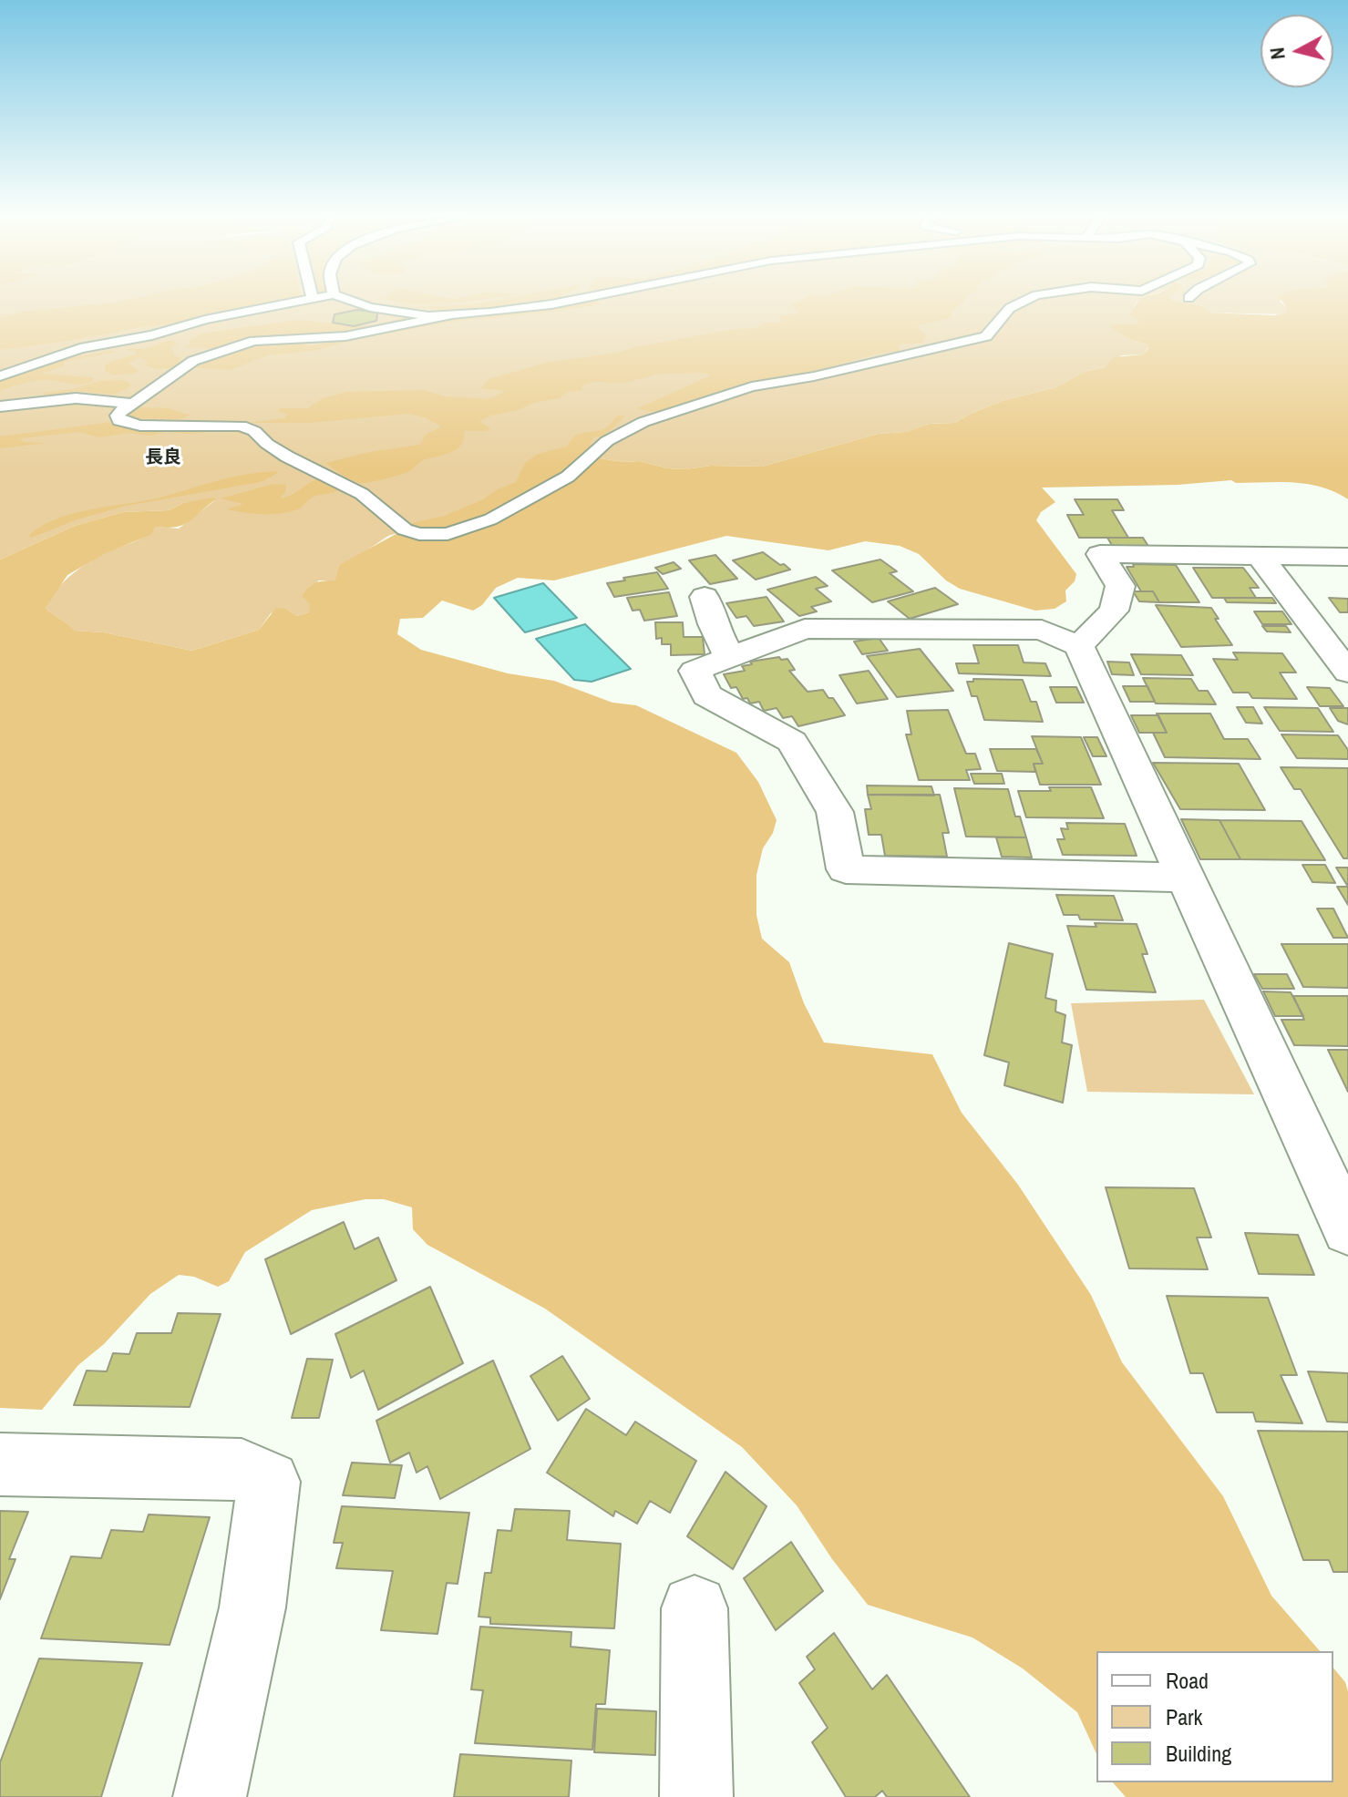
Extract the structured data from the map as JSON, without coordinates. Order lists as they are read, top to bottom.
{
  "districts": ["長良"],
  "legend": ["Road", "Park", "Building"],
  "north": "left"
}
